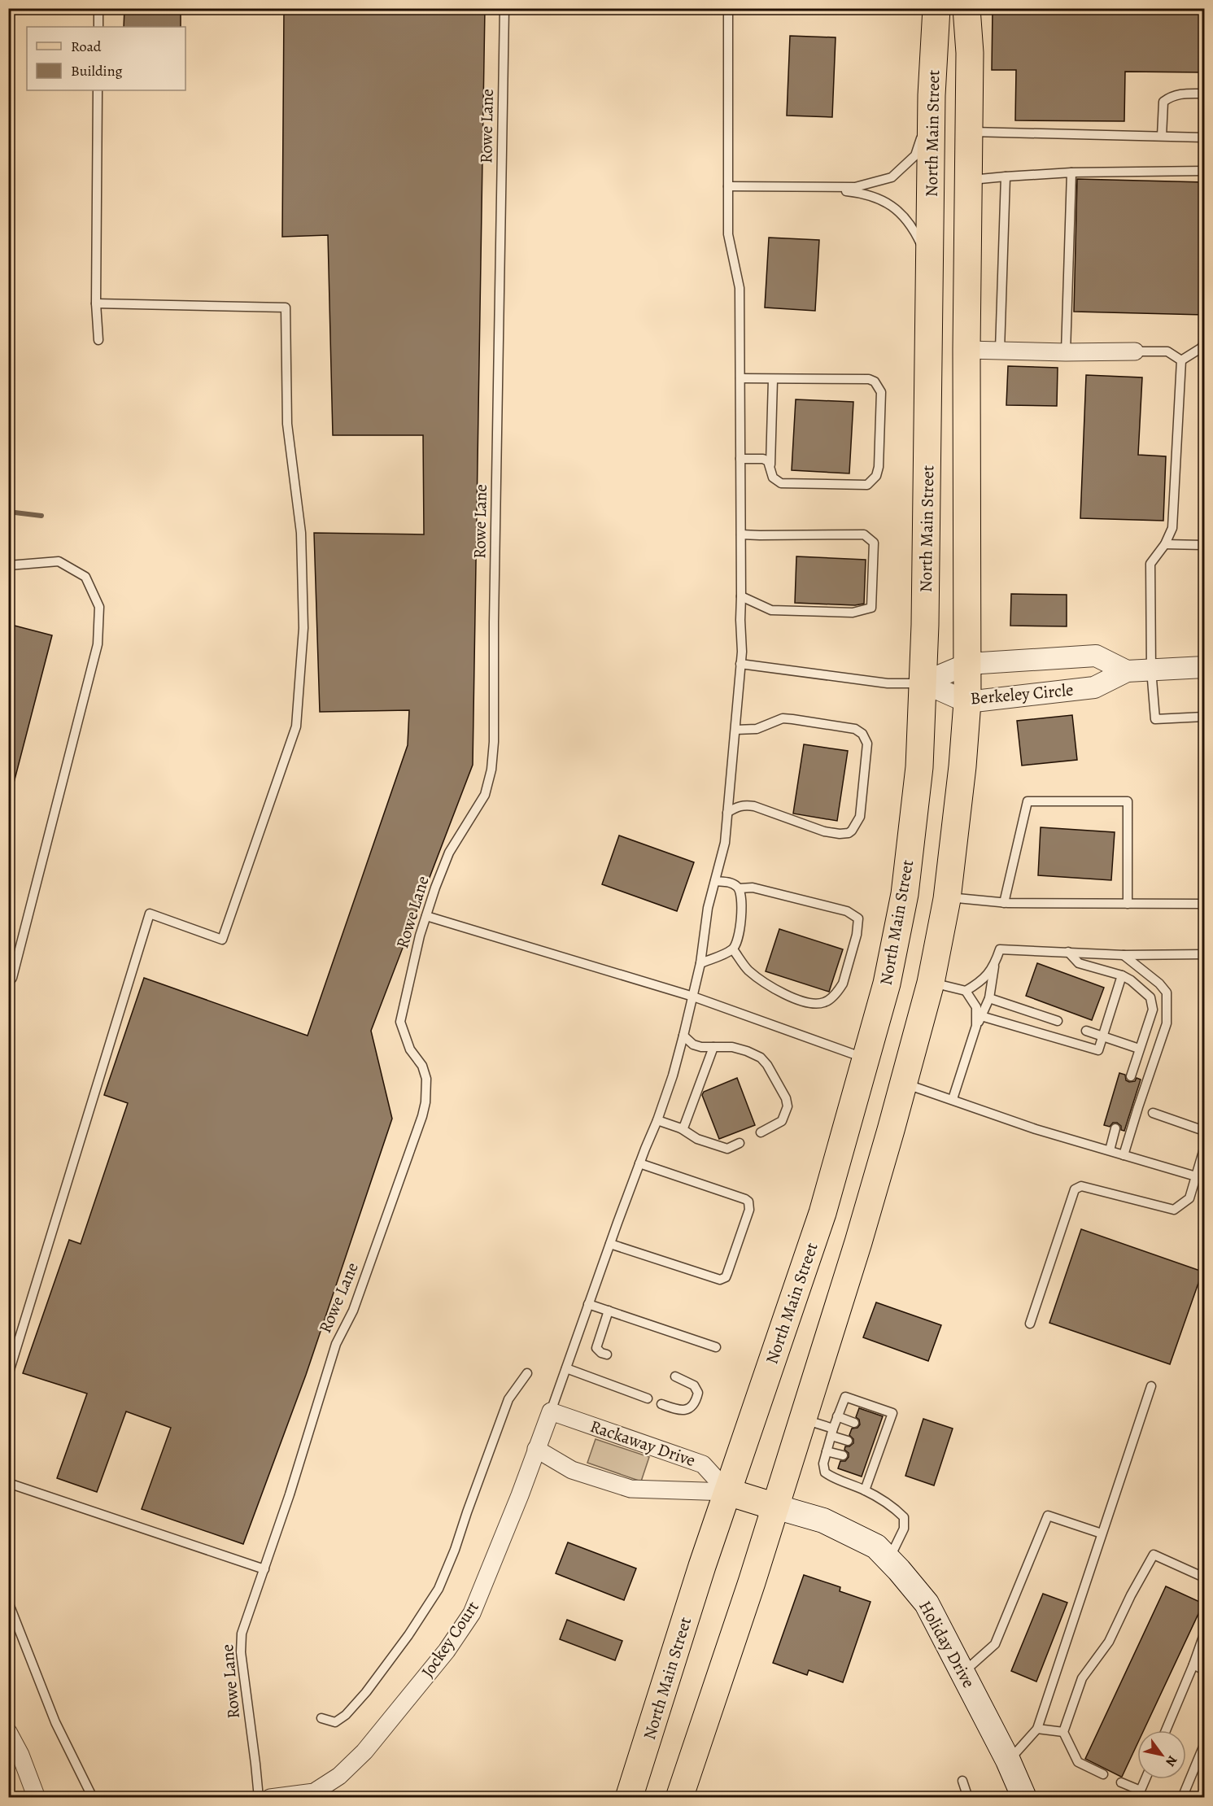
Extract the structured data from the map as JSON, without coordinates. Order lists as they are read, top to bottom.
{
  "streets": {
    "main road": ["North Main Street", "Holiday Drive"],
    "street": ["Berkeley Circle", "Rackaway Drive", "Jockey Court"],
    "lane": ["Rowe Lane"]
  },
  "crossings": [
    ["North Main Street", "Berkeley Circle"],
    ["North Main Street", "Rackaway Drive"],
    ["Rackaway Drive", "Jockey Court"]
  ],
  "legend": ["Road", "Building"],
  "north": "bottom right"
}
